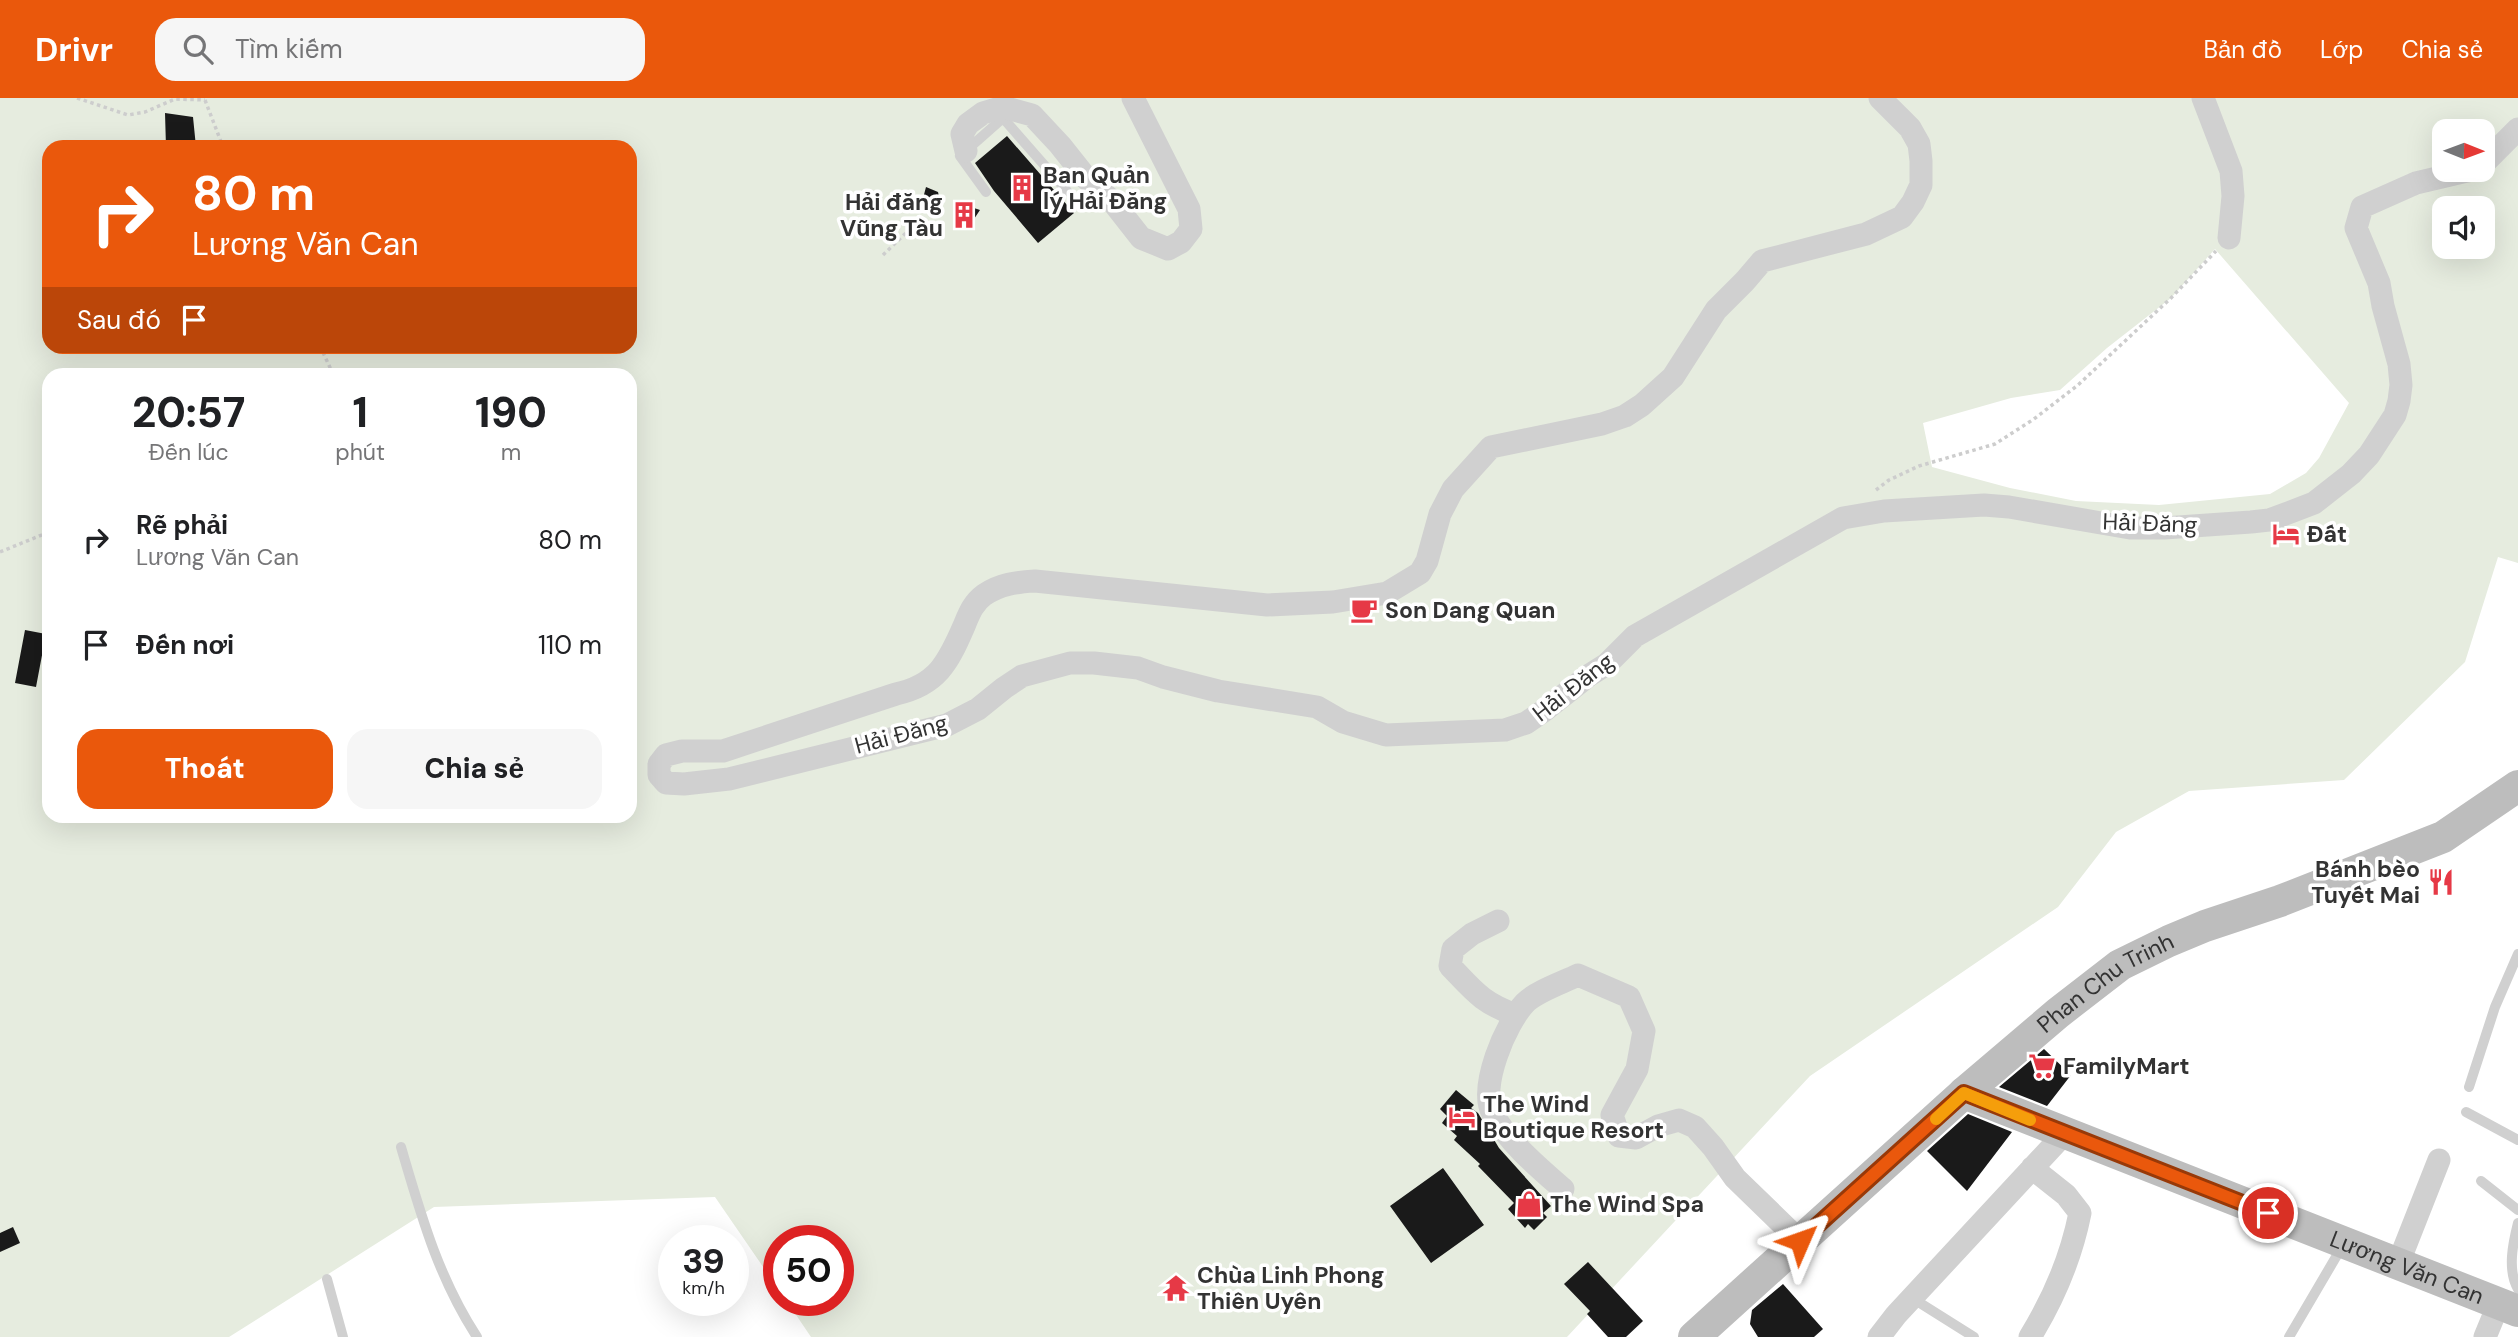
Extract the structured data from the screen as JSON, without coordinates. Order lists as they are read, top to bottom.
{
  "streets": {
    "main road": ["Phan Chu Trinh", "Lương Văn Can"],
    "street": ["Hải Đăng"]
  },
  "crossings": [
    ["Phan Chu Trinh", "Lương Văn Can"]
  ],
  "places": {
    "building": ["Ban Quản lý Hải Đăng", "Hải đăng Vũng Tàu"],
    "hotel": ["Đất", "The Wind Boutique Resort"],
    "cafe": ["Son Dang Quan"],
    "restaurant": ["Bánh bèo Tuyết Mai"],
    "supermarket": ["FamilyMart"],
    "shop": ["The Wind Spa"],
    "temple": ["Chùa Linh Phong Thiên Uyên"]
  },
  "north": "right",
  "page": {
    "header": "Drivr",
    "search": "Tìm kiếm",
    "nav": ["Bản đồ", "Lớp", "Chia sẻ"],
    "turn": ["80 m", "Lương Văn Can"],
    "then": "Sau đó",
    "eta": [
      "20:57",
      "Đến lúc",
      "1",
      "phút",
      "190",
      "m"
    ],
    "list": [
      {
        "name": "Rẽ phải",
        "note": "Lương Văn Can",
        "value": "80 m"
      },
      {
        "name": "Đến nơi",
        "value": "110 m"
      }
    ],
    "buttons": ["Thoát", "Chia sẻ"],
    "speed": "39 km/h",
    "limit": "50"
  }
}
